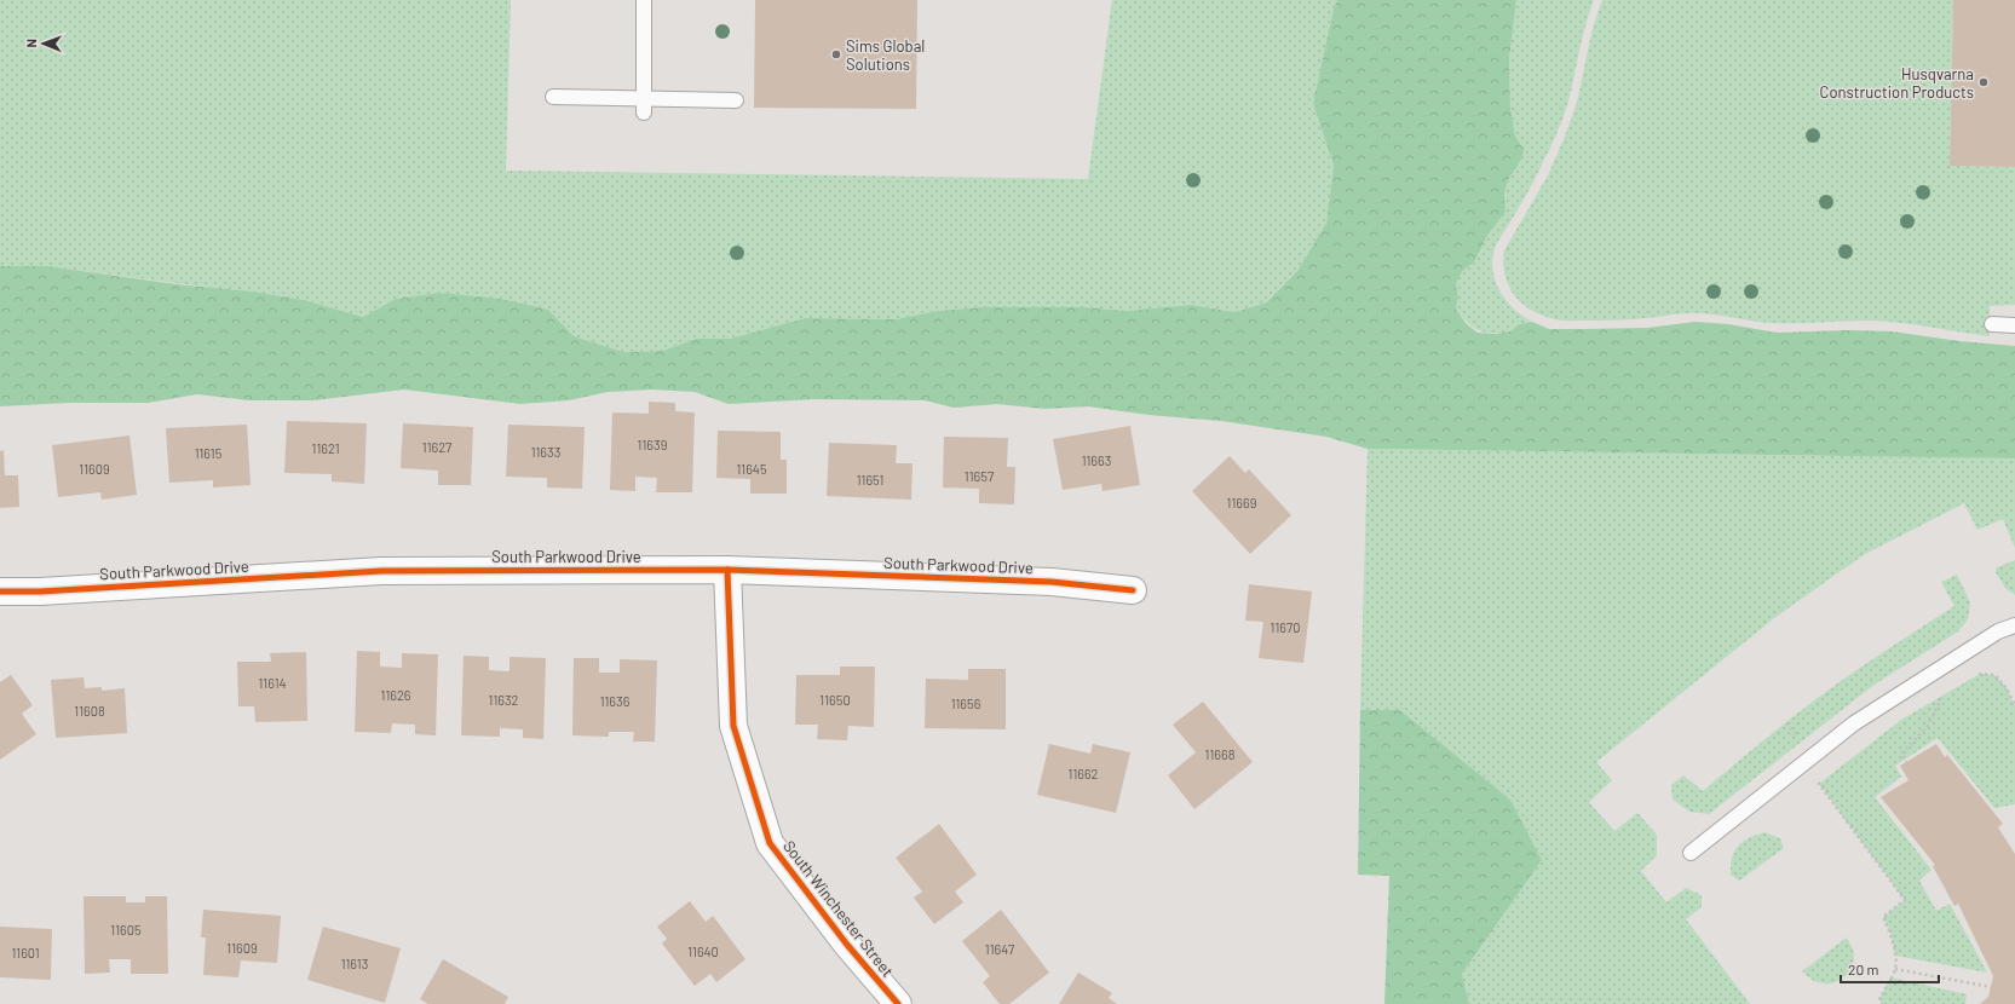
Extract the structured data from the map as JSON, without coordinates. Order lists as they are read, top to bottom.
{
  "streets": {
    "street": ["South Parkwood Drive", "South Winchester Street"]
  },
  "crossings": [
    ["South Parkwood Drive", "South Winchester Street"]
  ],
  "places": ["Sims Global Solutions", "Husqvarna Construction Products"],
  "house_numbers": [
    "11639",
    "11627",
    "11621",
    "11633",
    "11615",
    "11663",
    "11609",
    "11645",
    "11657",
    "11651",
    "11669",
    "11670",
    "11614",
    "11626",
    "11632",
    "11650",
    "11636",
    "11656",
    "11608",
    "11668",
    "11662",
    "11605",
    "11609",
    "11647",
    "11640",
    "11601",
    "11613"
  ],
  "scale_bar": "20 m",
  "north": "left"
}
